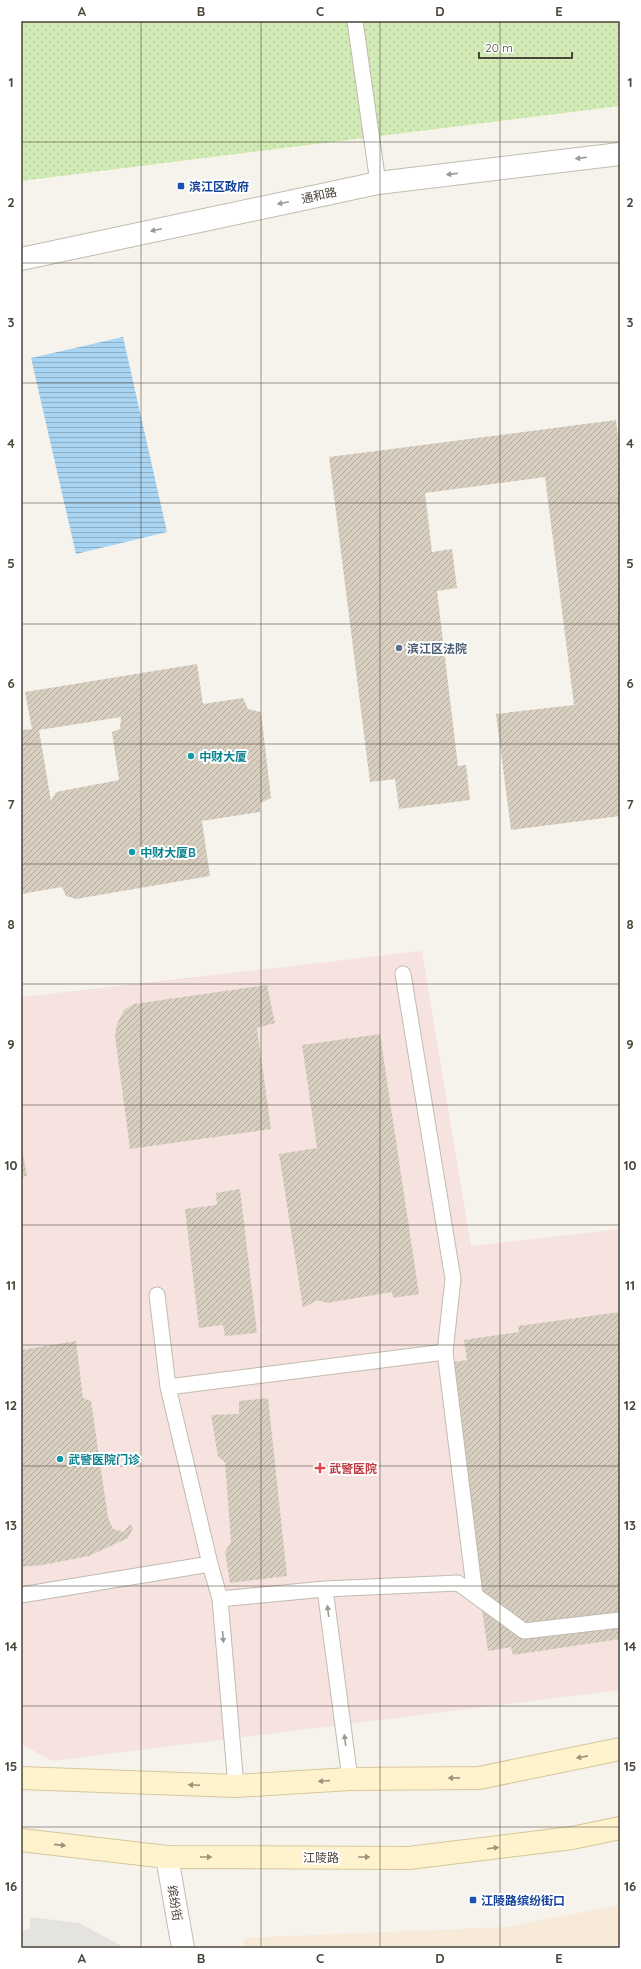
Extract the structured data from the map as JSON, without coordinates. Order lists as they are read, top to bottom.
{
  "streets": {
    "main road": ["江陵路"],
    "street": ["通和路", "缤纷街"]
  },
  "crossings": [
    ["江陵路", "缤纷街"]
  ],
  "one_way": ["通和路"],
  "places": {
    "transit": ["滨江区政府", "江陵路缤纷街口"],
    "other": [
      "滨江区法院",
      "中财大厦",
      "中财大厦B",
      "武警医院门诊"
    ],
    "health": ["武警医院"]
  },
  "scale_bar": "20 m",
  "grid": {
    "columns": [
      "A",
      "B",
      "C",
      "D",
      "E"
    ],
    "rows": [
      "1",
      "2",
      "3",
      "4",
      "5",
      "6",
      "7",
      "8",
      "9",
      "10",
      "11",
      "12",
      "13",
      "14",
      "15",
      "16"
    ]
  }
}
